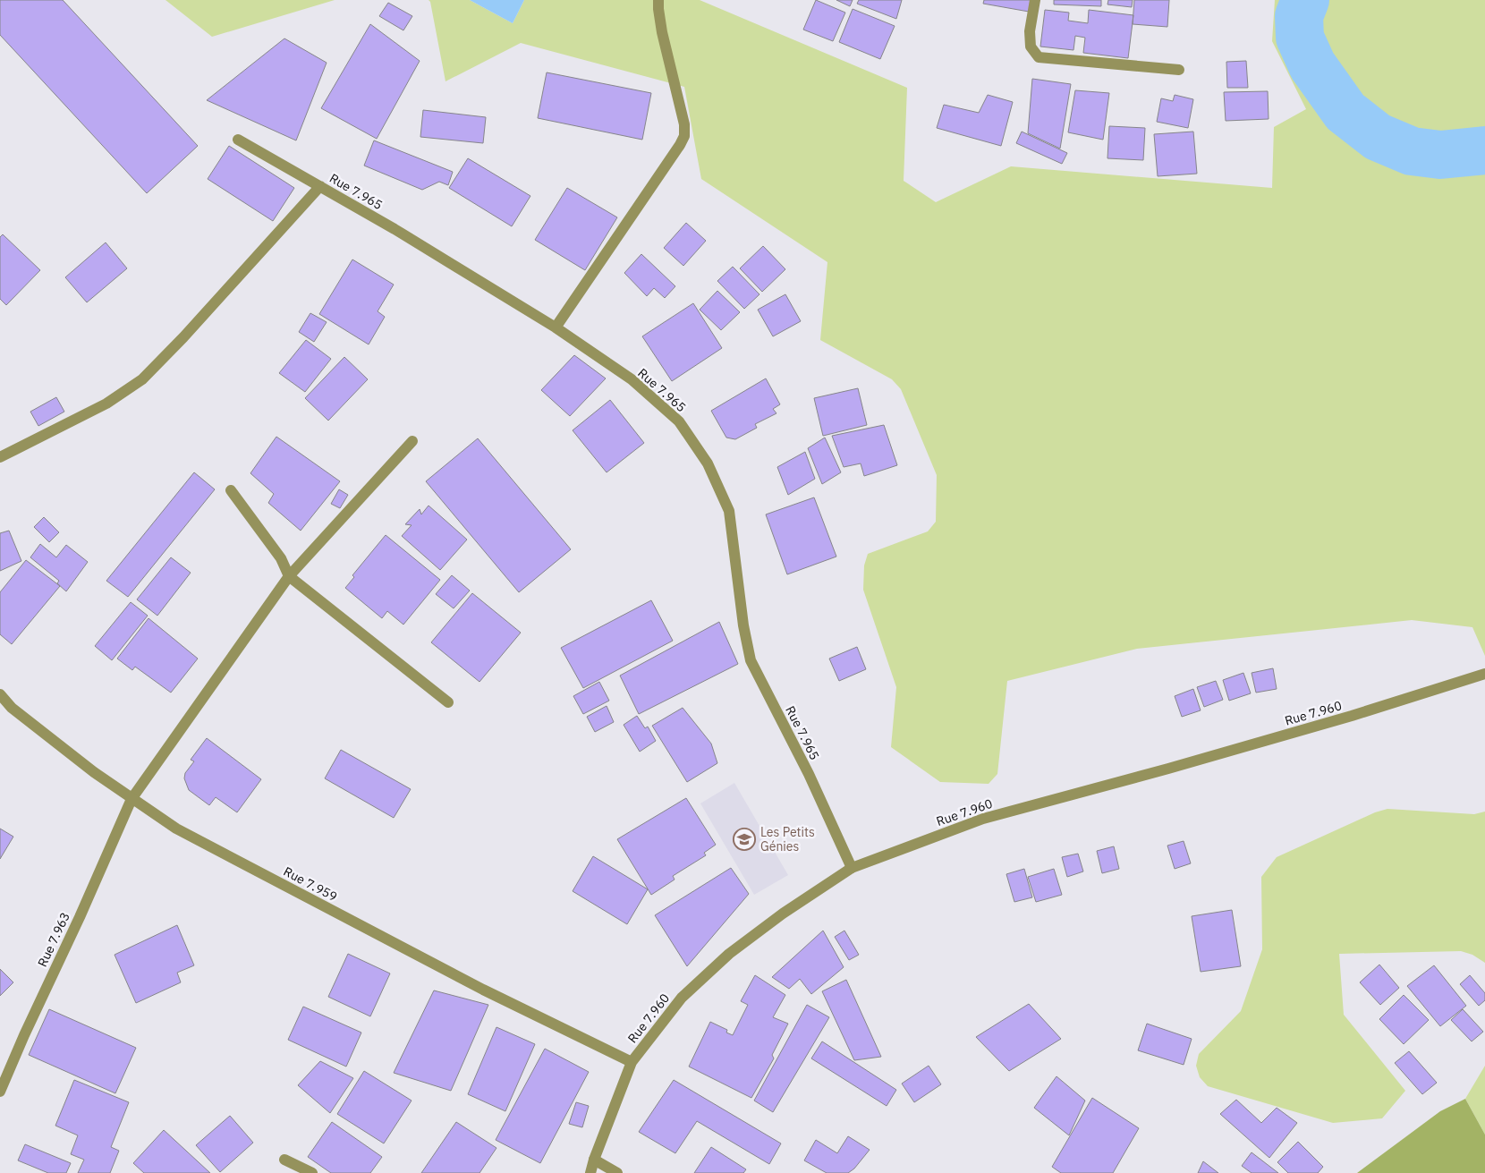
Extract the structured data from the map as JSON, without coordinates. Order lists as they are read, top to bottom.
{
  "streets": {
    "street": [
      "Rue 7.965",
      "Rue 7.960",
      "Rue 7.959",
      "Rue 7.963"
    ]
  },
  "crossings": [
    ["Rue 7.965", "Rue 7.960"],
    ["Rue 7.960", "Rue 7.959"],
    ["Rue 7.959", "Rue 7.963"]
  ],
  "places": {
    "school or university": ["Les Petits Génies"]
  }
}
